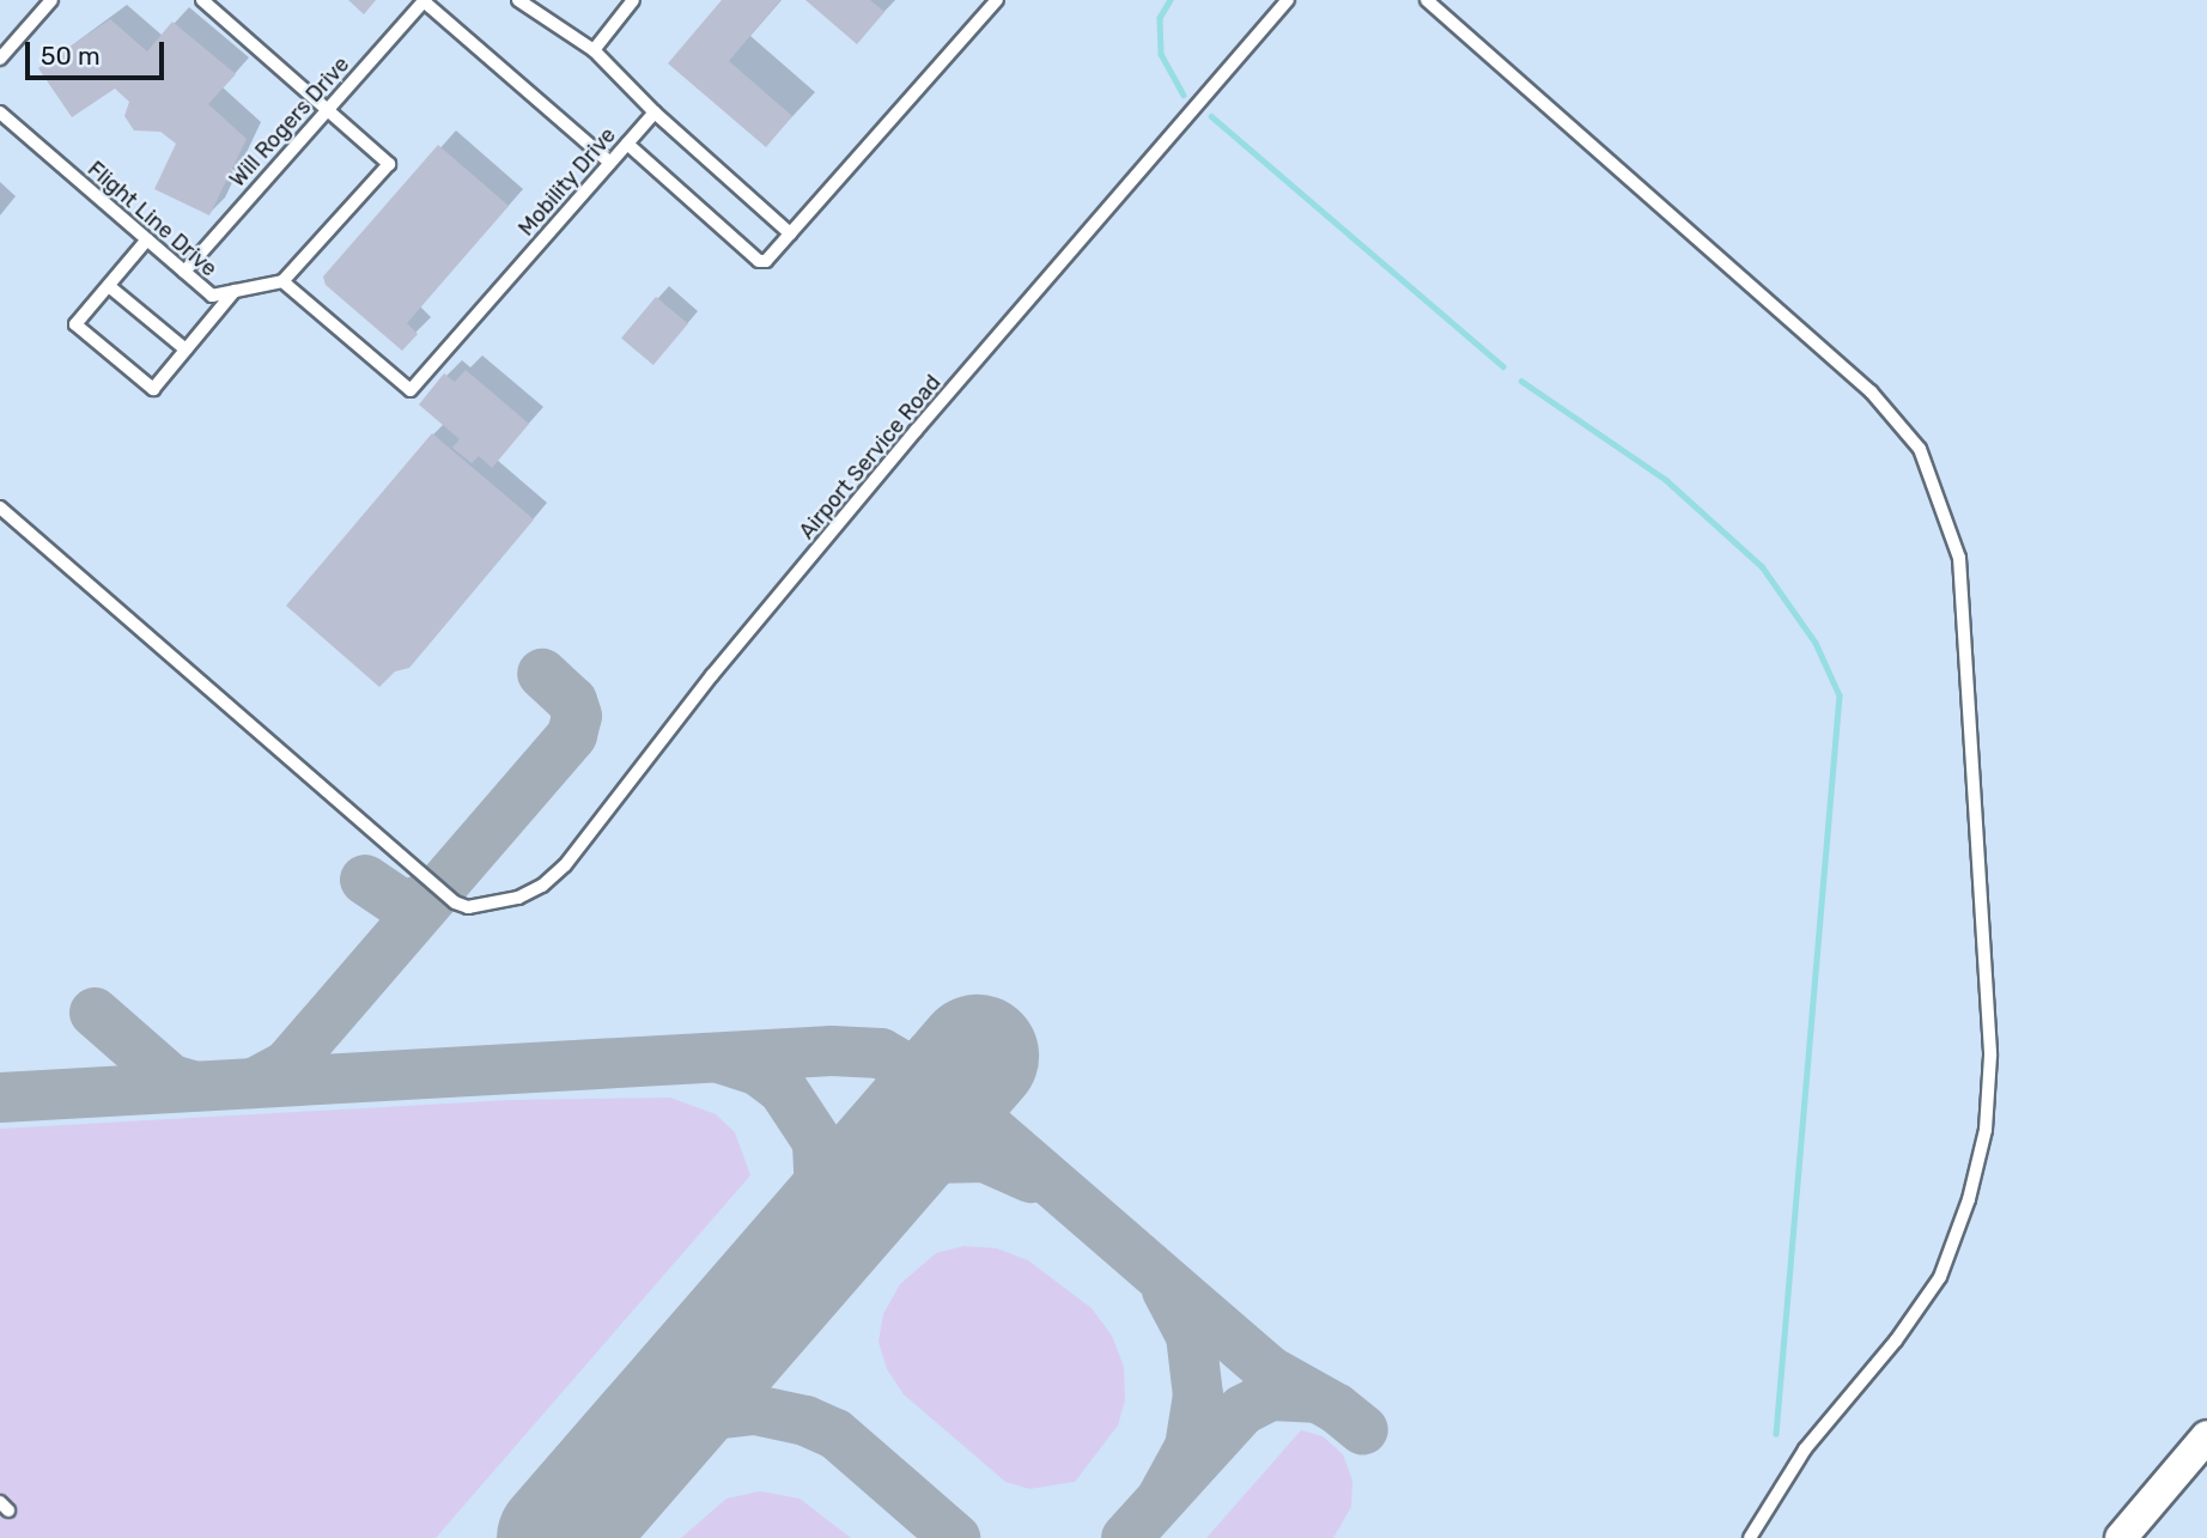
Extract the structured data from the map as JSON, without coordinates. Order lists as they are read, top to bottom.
{
  "streets": {
    "lane": [
      "Will Rogers Drive",
      "Mobility Drive",
      "Flight Line Drive",
      "Airport Service Road"
    ]
  },
  "crossings": [
    ["Will Rogers Drive", "Flight Line Drive"],
    ["Mobility Drive", "Flight Line Drive"]
  ],
  "scale_bar": "50 m"
}
